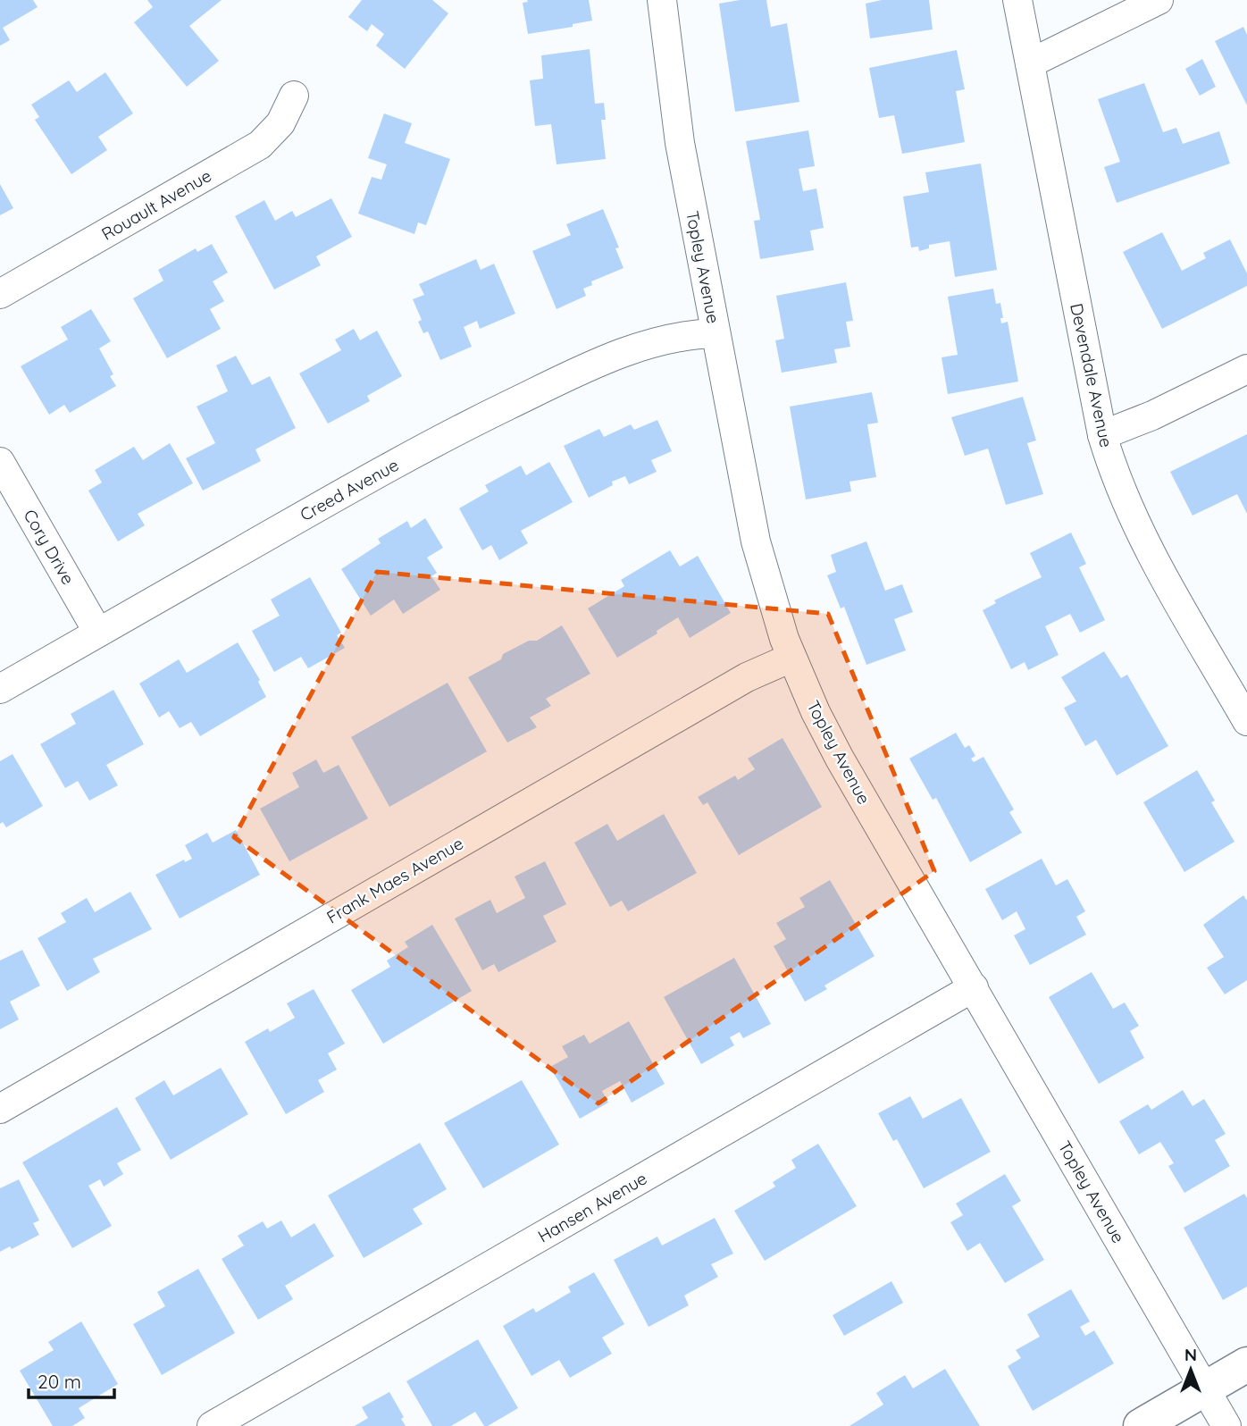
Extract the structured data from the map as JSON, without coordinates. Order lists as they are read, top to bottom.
{
  "streets": {
    "street": [
      "Rouault Avenue",
      "Topley Avenue",
      "Devendale Avenue",
      "Creed Avenue",
      "Cory Drive",
      "Frank Maes Avenue",
      "Hansen Avenue"
    ]
  },
  "crossings": [
    ["Topley Avenue", "Creed Avenue"],
    ["Topley Avenue", "Frank Maes Avenue"],
    ["Topley Avenue", "Hansen Avenue"],
    ["Creed Avenue", "Cory Drive"]
  ],
  "scale_bar": "20 m",
  "north": "top"
}
